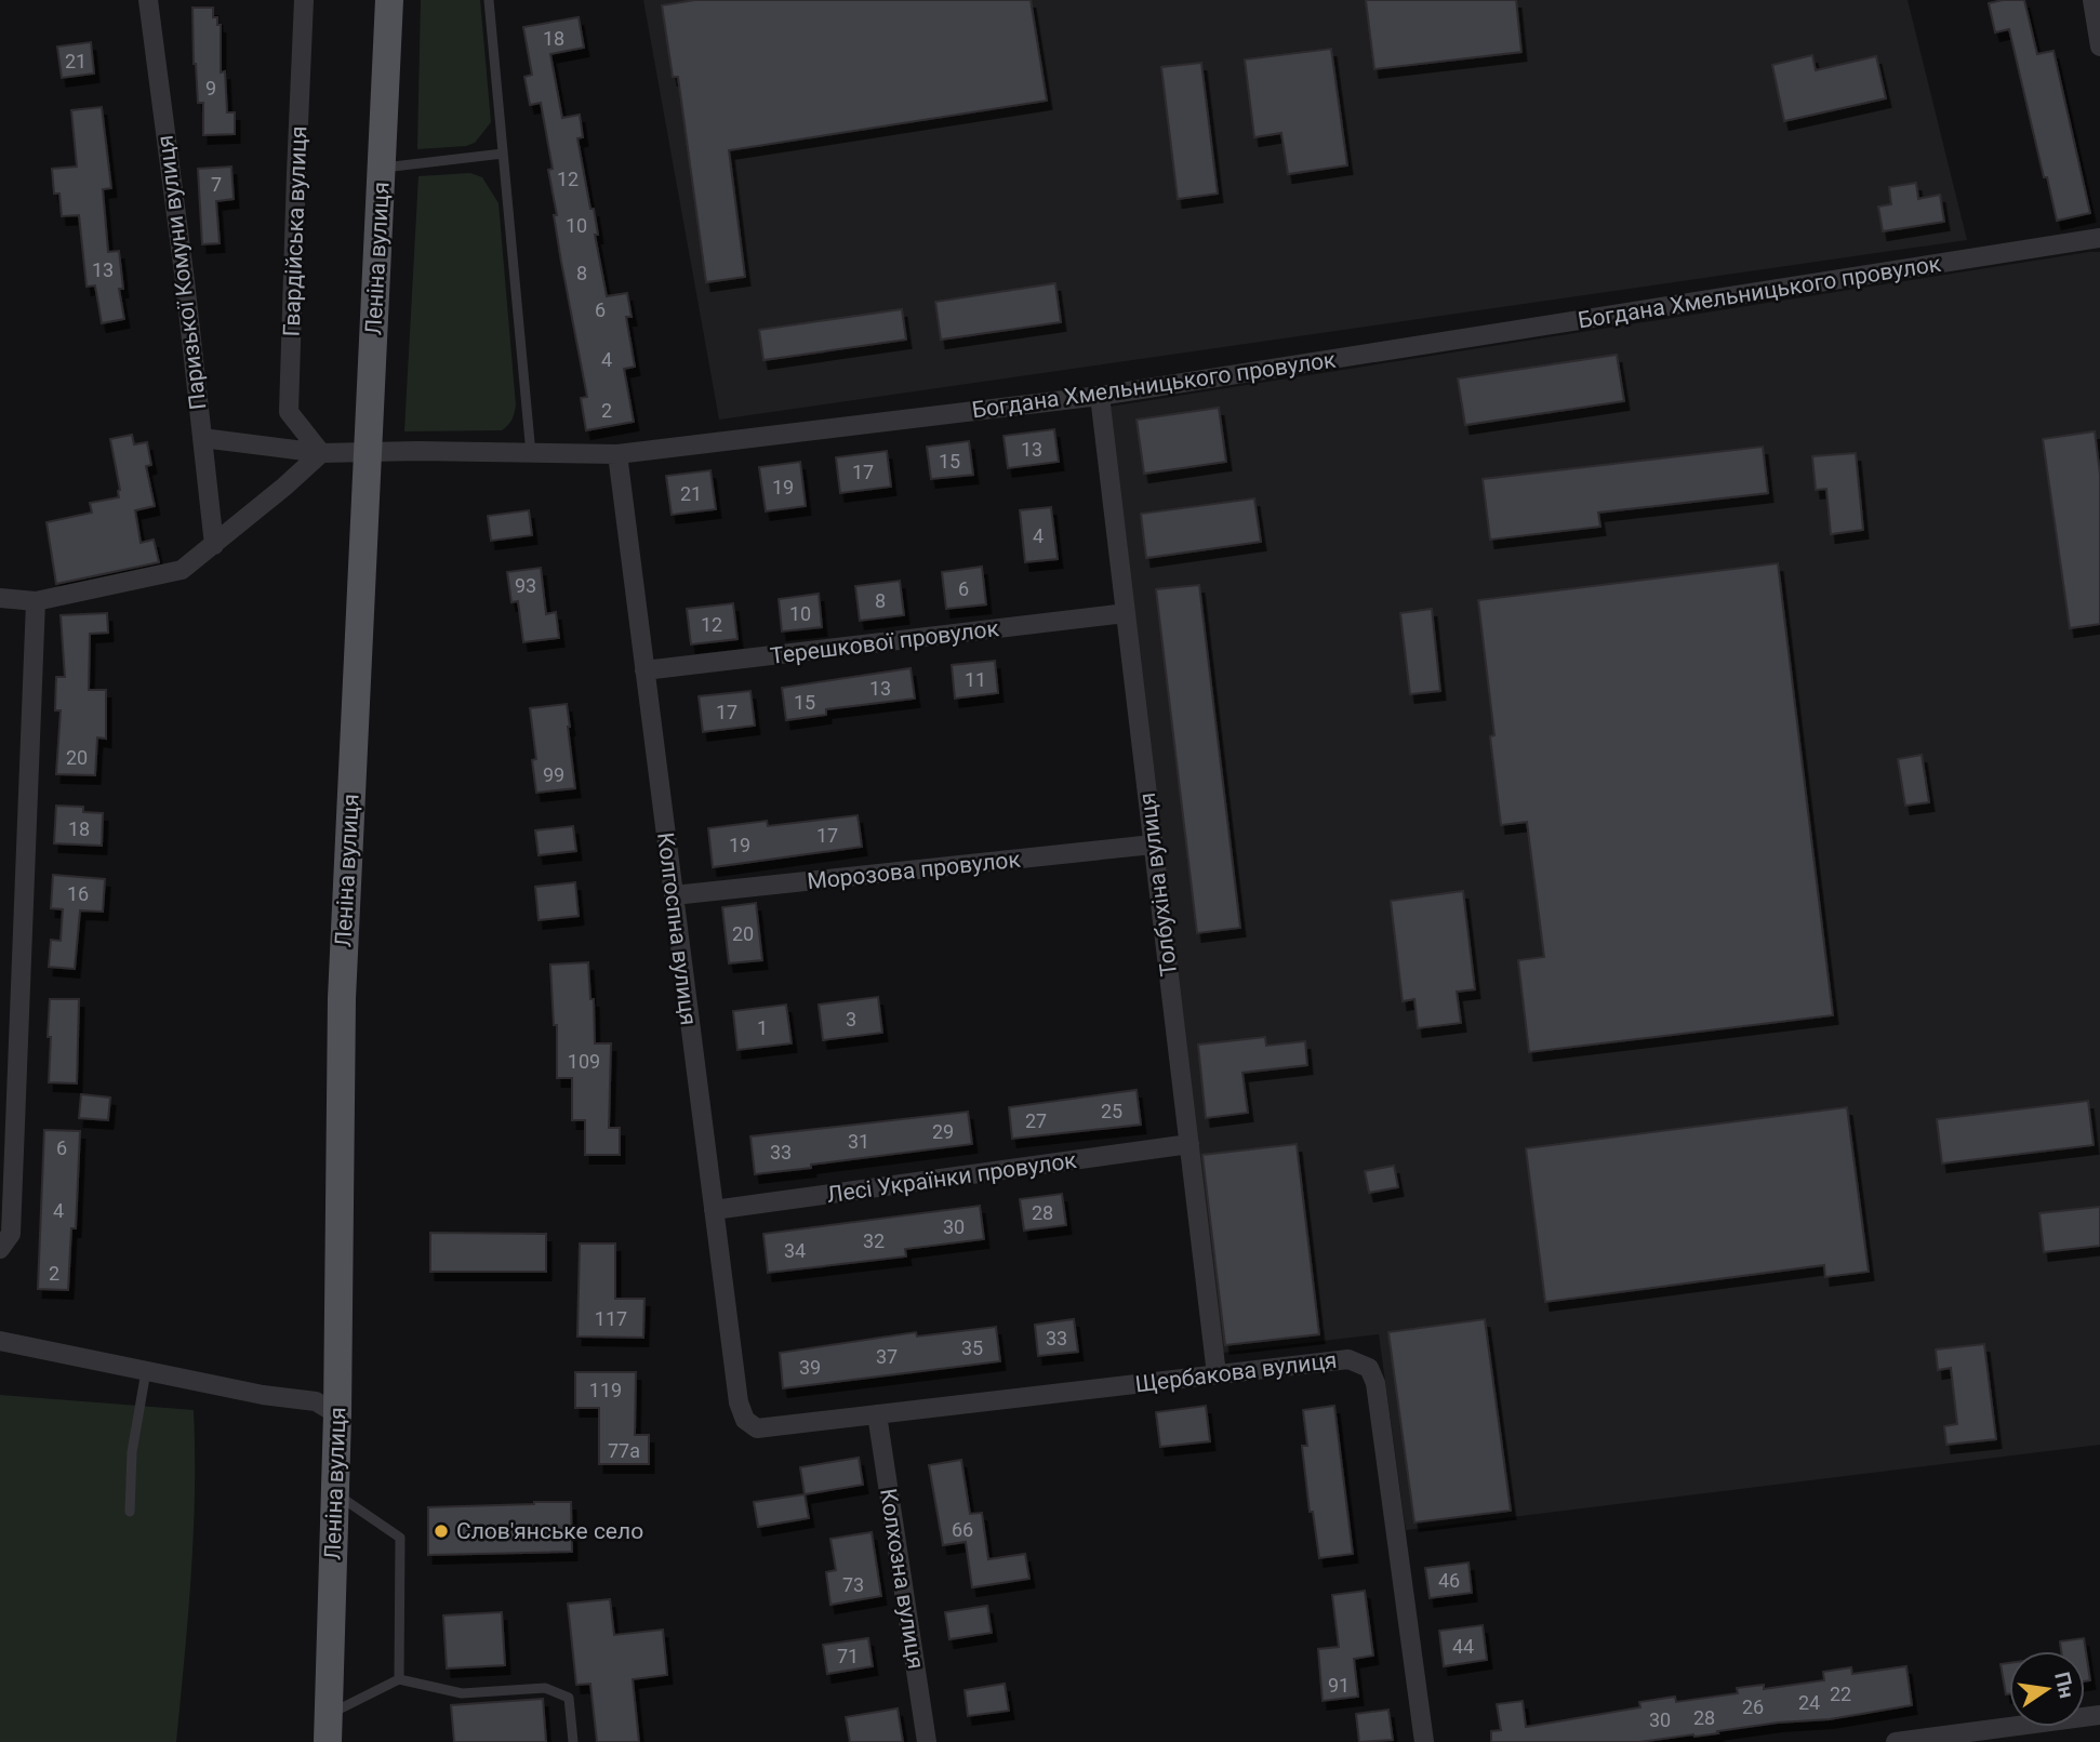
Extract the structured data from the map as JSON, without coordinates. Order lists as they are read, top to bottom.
{
  "streets": {
    "main road": ["Леніна вулиця"],
    "street": [
      "Гвардійська вулиця",
      "Паризької Комуни вулиця",
      "Богдана Хмельницького провулок",
      "Терешкової провулок",
      "Морозова провулок",
      "Толбухіна вулиця",
      "Колгоспна вулиця",
      "Лесі Українки провулок",
      "Щербакова вулиця",
      "Колхозна вулиця"
    ]
  },
  "crossings": [
    ["Гвардійська вулиця", "Богдана Хмельницького провулок"],
    ["Леніна вулиця", "Богдана Хмельницького провулок"],
    ["Паризької Комуни вулиця", "Богдана Хмельницького провулок"],
    ["Богдана Хмельницького провулок", "Толбухіна вулиця"],
    ["Богдана Хмельницького провулок", "Колгоспна вулиця"],
    ["Терешкової провулок", "Толбухіна вулиця"],
    ["Терешкової провулок", "Колгоспна вулиця"],
    ["Морозова провулок", "Толбухіна вулиця"],
    ["Морозова провулок", "Колгоспна вулиця"],
    ["Толбухіна вулиця", "Лесі Українки провулок"],
    ["Толбухіна вулиця", "Щербакова вулиця"],
    ["Колгоспна вулиця", "Лесі Українки провулок"],
    ["Колгоспна вулиця", "Щербакова вулиця"],
    ["Щербакова вулиця", "Колхозна вулиця"]
  ],
  "places": ["Слов'янське село"],
  "house_numbers": [
    "18",
    "21",
    "9",
    "12",
    "7",
    "10",
    "13",
    "8",
    "6",
    "4",
    "2",
    "13",
    "15",
    "17",
    "19",
    "21",
    "4",
    "93",
    "6",
    "8",
    "10",
    "12",
    "11",
    "13",
    "15",
    "17",
    "20",
    "99",
    "18",
    "17",
    "19",
    "16",
    "20",
    "3",
    "1",
    "109",
    "25",
    "27",
    "29",
    "31",
    "6",
    "33",
    "4",
    "28",
    "30",
    "32",
    "34",
    "2",
    "117",
    "33",
    "35",
    "37",
    "39",
    "119",
    "77а",
    "66",
    "46",
    "73",
    "44",
    "71",
    "91",
    "22",
    "24",
    "26",
    "28",
    "30"
  ],
  "north": "right"
}
